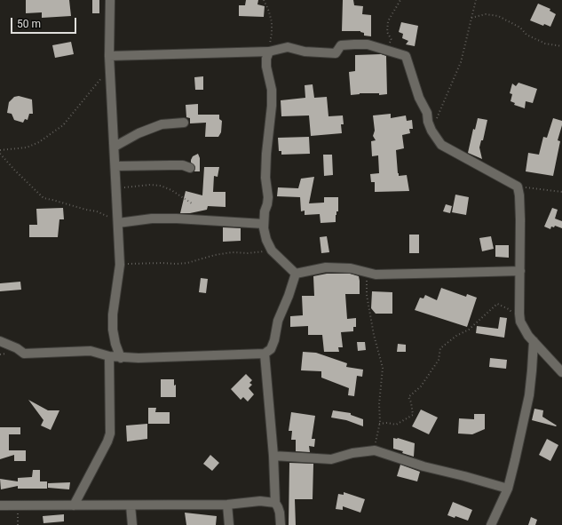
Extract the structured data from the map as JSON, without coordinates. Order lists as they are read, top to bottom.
{
  "scale_bar": "50 m"
}
